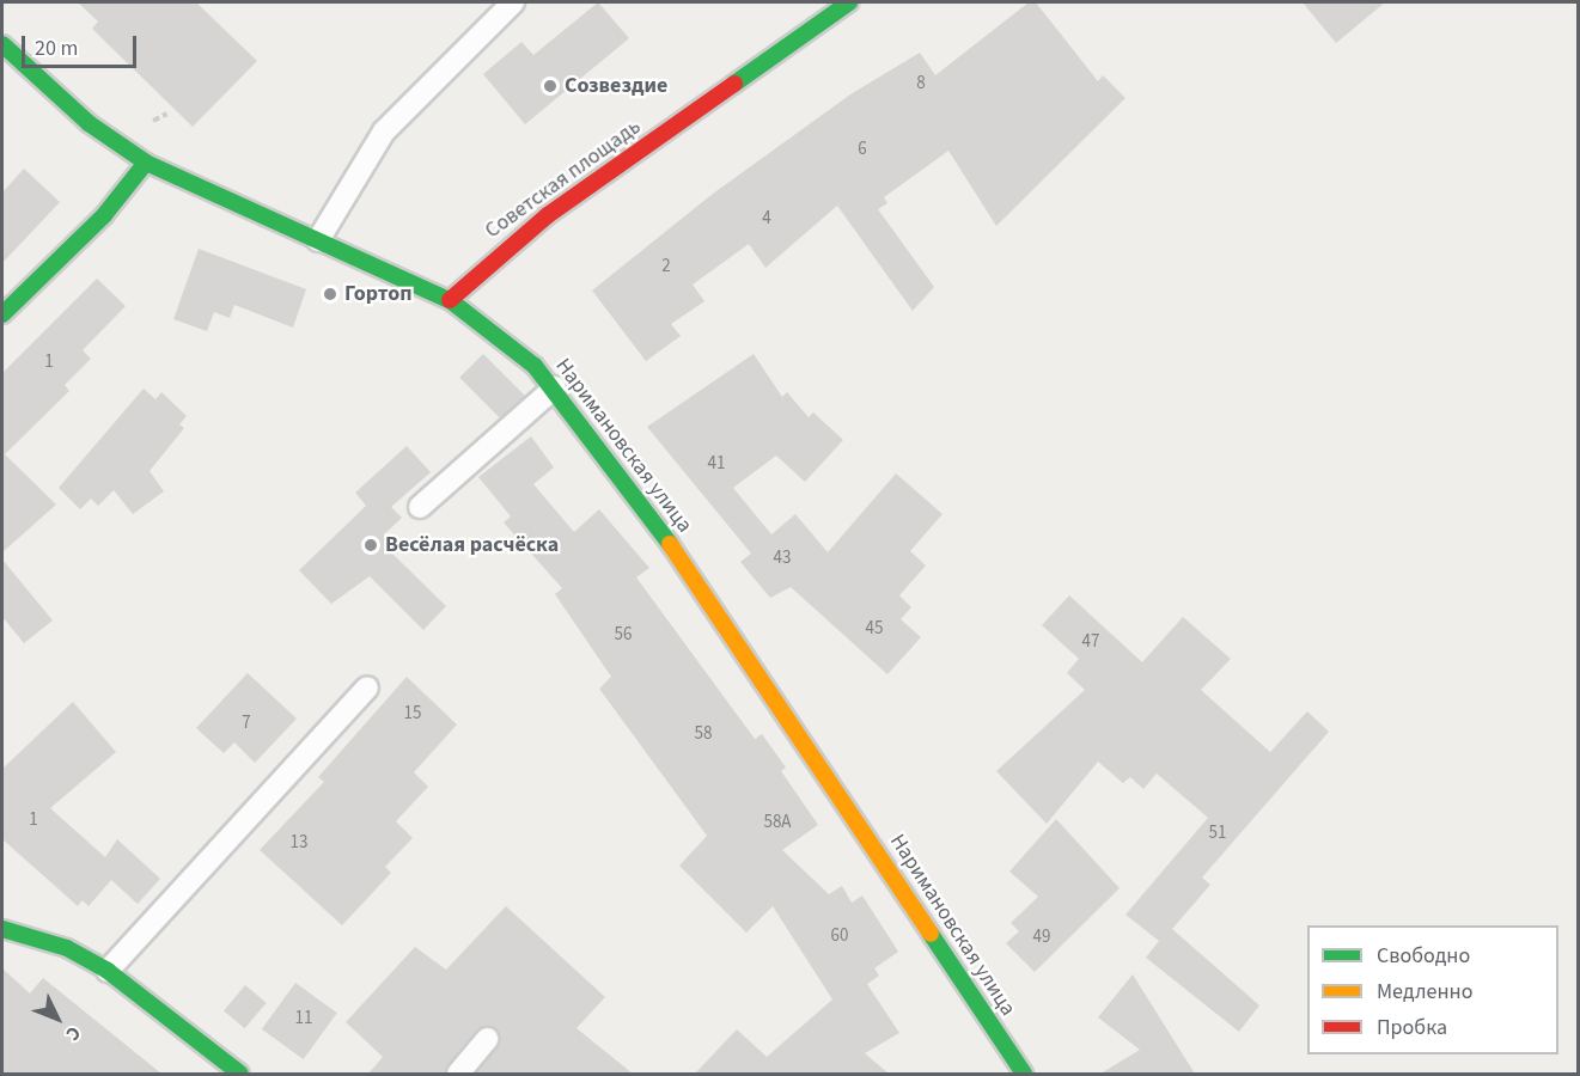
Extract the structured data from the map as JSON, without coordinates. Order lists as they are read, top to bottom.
{
  "streets": {
    "main road": ["Советская площадь", "Наримановская улица"]
  },
  "crossings": [
    ["Советская площадь", "Наримановская улица"]
  ],
  "places": ["Созвездие", "Гортоп", "Весёлая расчёска"],
  "house_numbers": [
    "8",
    "6",
    "4",
    "2",
    "1",
    "41",
    "43",
    "45",
    "56",
    "47",
    "15",
    "7",
    "58",
    "1",
    "58А",
    "51",
    "13",
    "60",
    "49",
    "11"
  ],
  "legend": ["Свободно", "Медленно", "Пробка"],
  "scale_bar": "20 m",
  "north": "bottom right"
}
